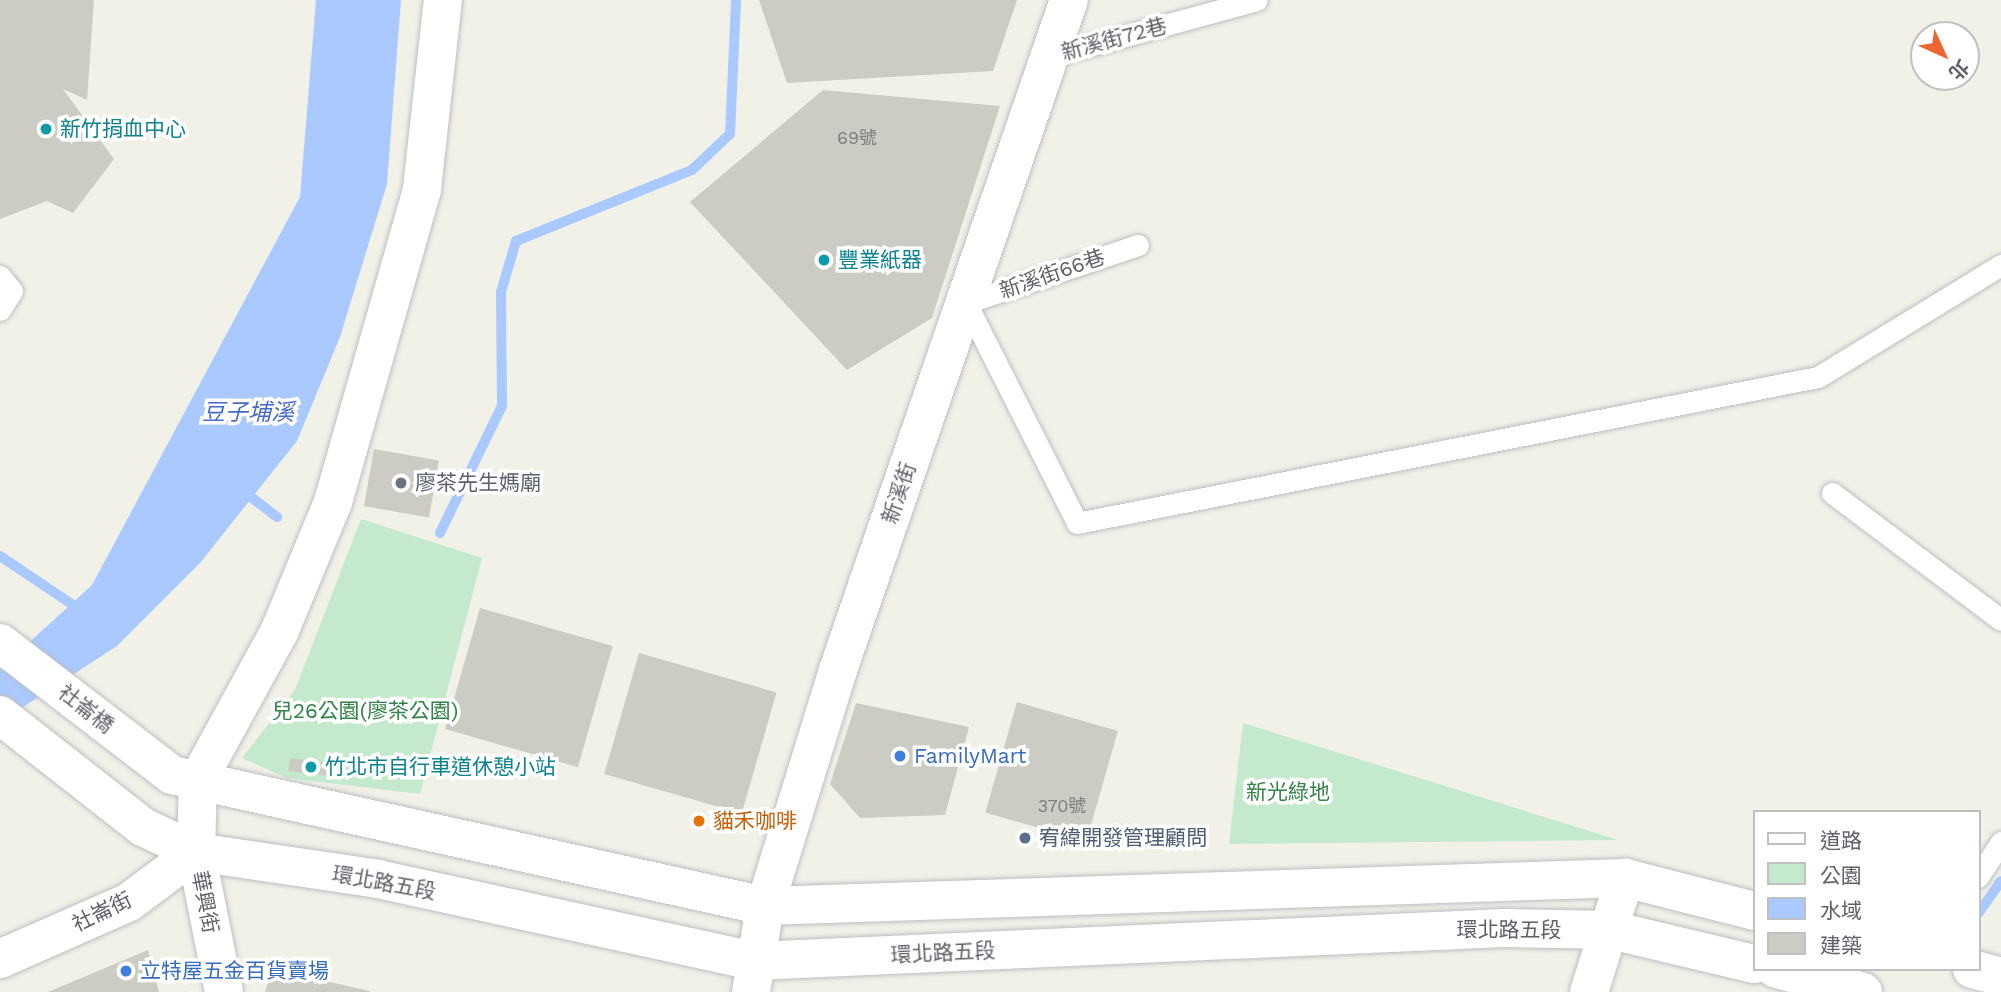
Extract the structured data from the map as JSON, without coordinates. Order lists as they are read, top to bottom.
{
  "streets": {
    "street": [
      "新溪街",
      "社崙橋",
      "環北路五段",
      "華興街",
      "社崙街"
    ],
    "lane": ["新溪街72巷", "新溪街66巷"]
  },
  "crossings": [
    ["新溪街72巷", "新溪街"],
    ["新溪街66巷", "新溪街"],
    ["新溪街", "環北路五段"],
    ["社崙橋", "華興街"],
    ["環北路五段", "華興街"],
    ["環北路五段", "社崙街"],
    ["華興街", "社崙街"]
  ],
  "water": ["豆子埔溪"],
  "parks": ["兒26公園(廖茶公園)", "新光綠地"],
  "places": [
    "新竹捐血中心",
    "豐業紙器",
    "廖茶先生媽廟",
    "FamilyMart",
    "竹北市自行車道休憩小站",
    "貓禾咖啡",
    "宥緯開發管理顧問",
    "立特屋五金百貨賣場"
  ],
  "house_numbers": ["69號", "370號"],
  "legend": [
    "道路",
    "公園",
    "水域",
    "建築"
  ],
  "north": "bottom right"
}
